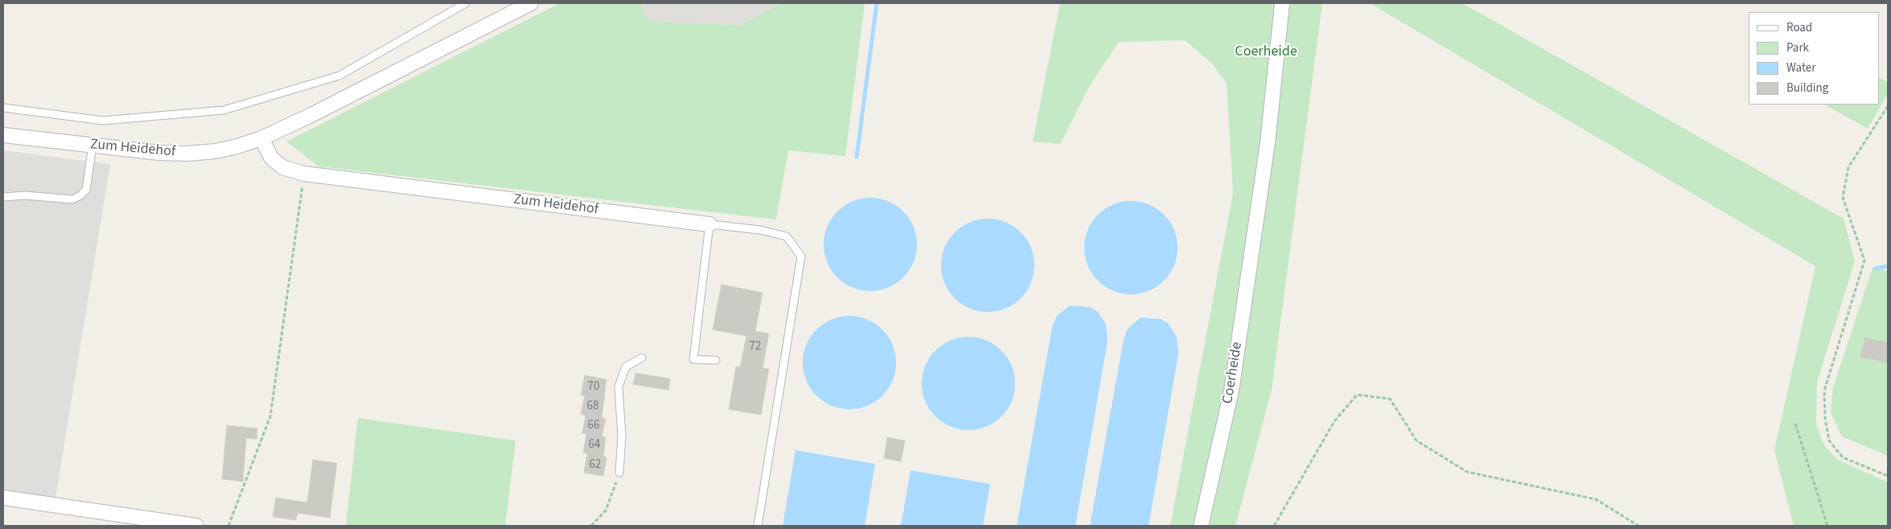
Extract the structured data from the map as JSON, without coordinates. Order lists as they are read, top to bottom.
{
  "streets": {
    "street": ["Zum Heidehof", "Coerheide"]
  },
  "parks": ["Coerheide"],
  "house_numbers": [
    "72",
    "70",
    "68",
    "66",
    "64",
    "62"
  ],
  "legend": [
    "Road",
    "Park",
    "Water",
    "Building"
  ]
}
